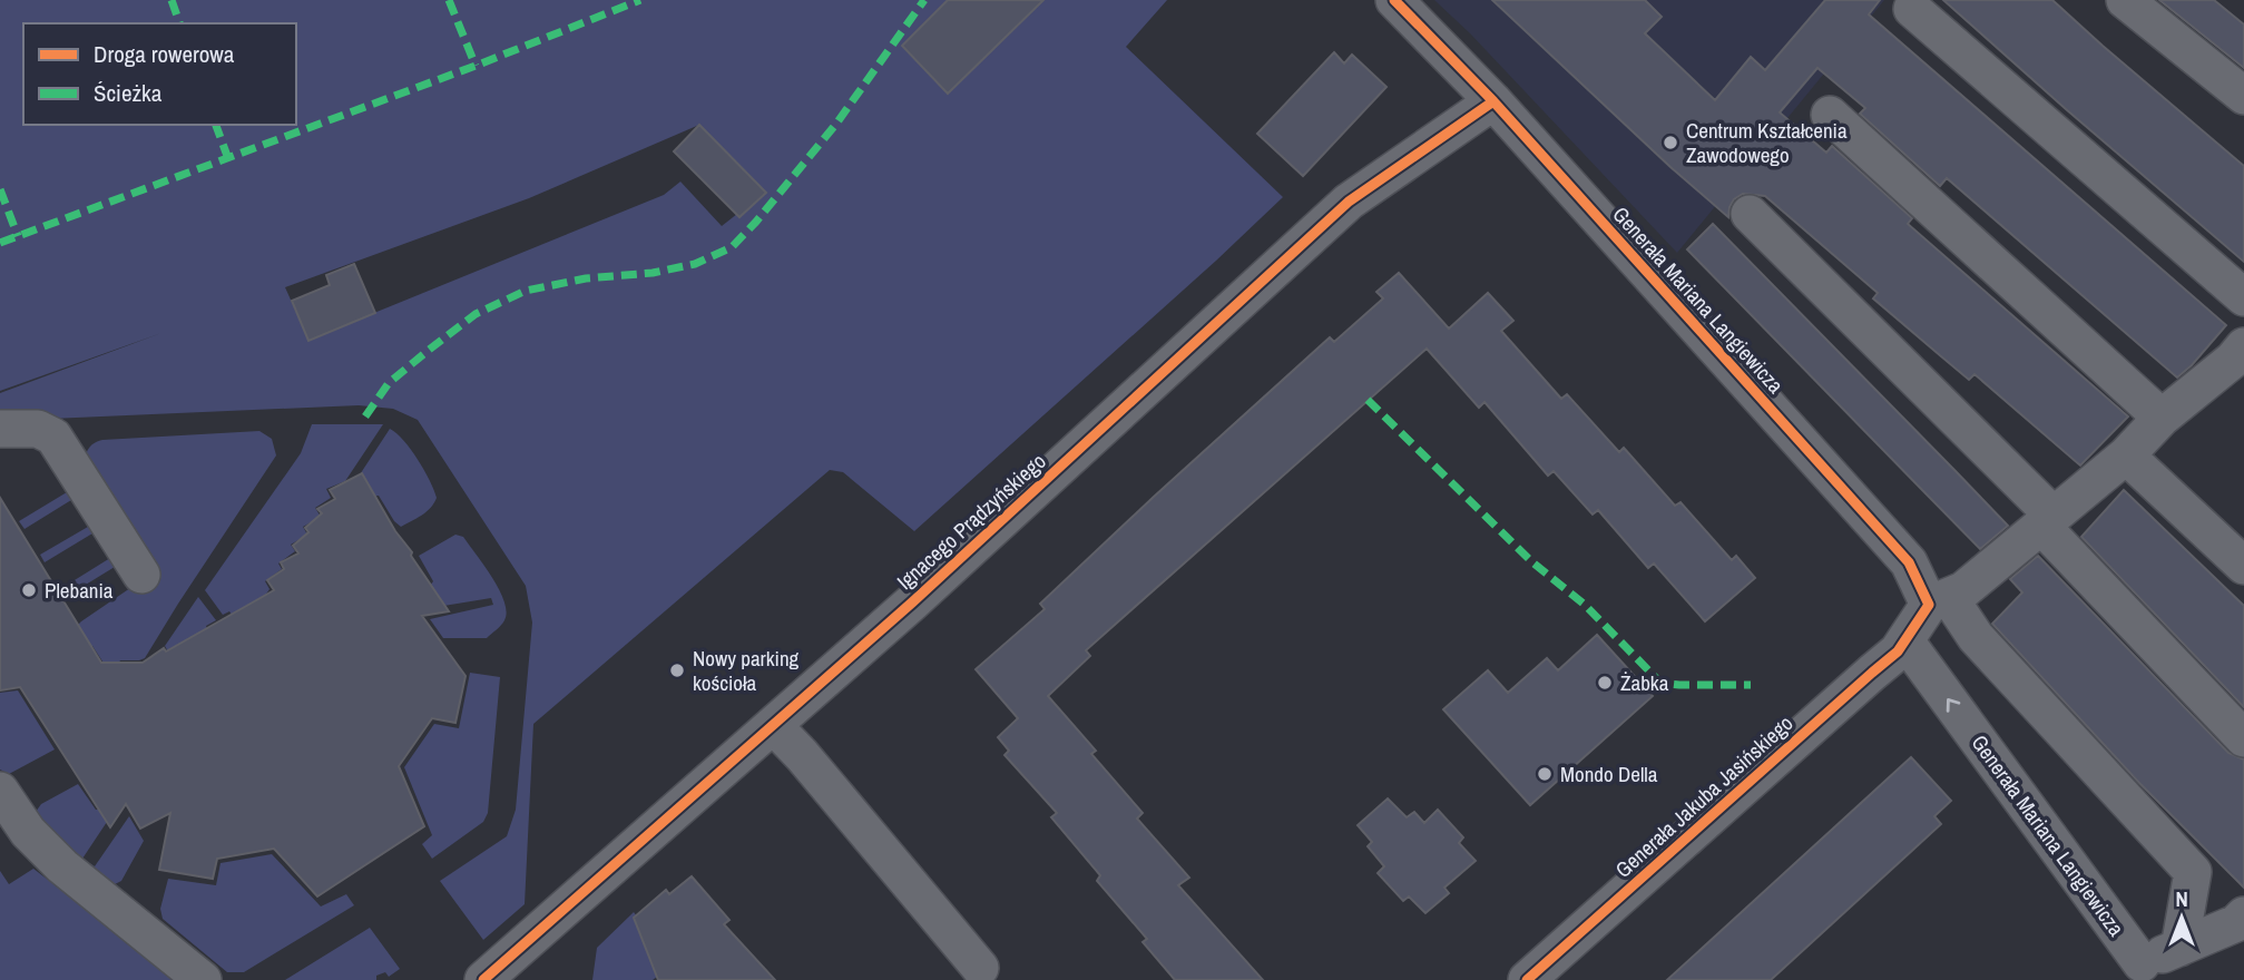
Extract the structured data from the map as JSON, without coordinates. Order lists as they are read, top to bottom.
{
  "streets": {
    "street": ["Generała Mariana Langiewicza", "Ignacego Prądzyńskiego", "Generała Jakuba Jasińskiego"]
  },
  "crossings": [
    ["Generała Mariana Langiewicza", "Ignacego Prądzyńskiego"],
    ["Generała Mariana Langiewicza", "Generała Jakuba Jasińskiego"]
  ],
  "places": [
    "Centrum Kształcenia Zawodowego",
    "Plebania",
    "Nowy parking kościoła",
    "Żabka",
    "Mondo Della"
  ],
  "legend": ["Droga rowerowa", "Ścieżka"],
  "north": "top"
}
